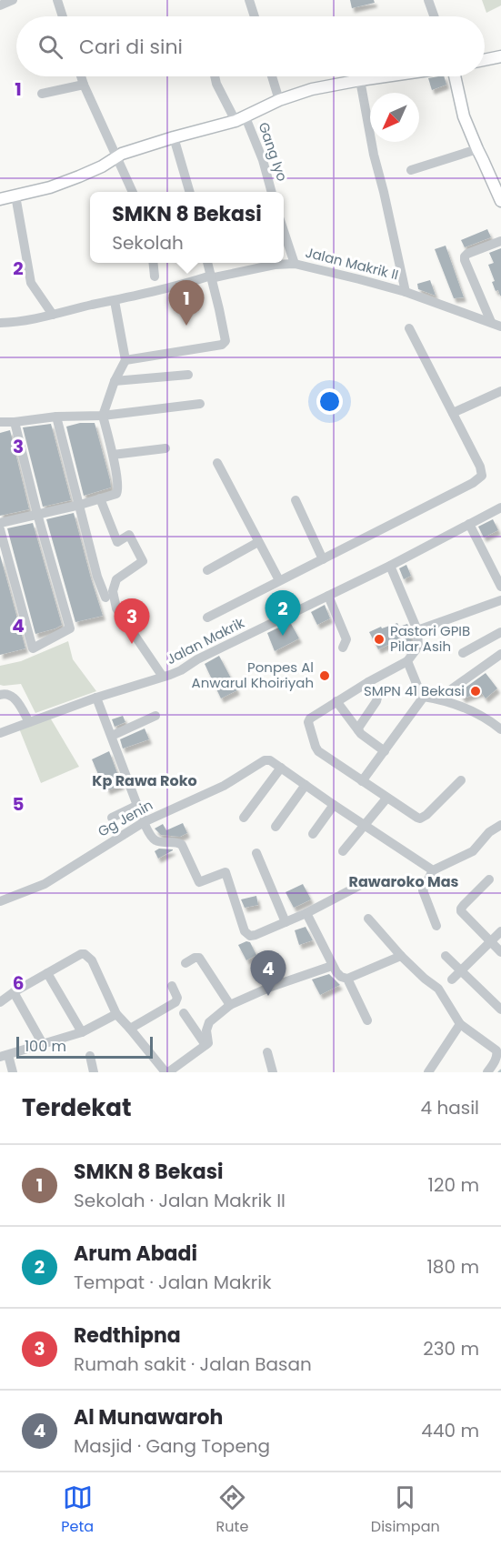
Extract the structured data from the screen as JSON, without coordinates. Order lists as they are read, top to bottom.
{
  "streets": {
    "street": [
      "Gang Iyo",
      "Jalan Makrik II",
      "Jalan Makrik",
      "Gg Jenin"
    ]
  },
  "districts": ["Kp Rawa Roko", "Rawaroko Mas"],
  "places": ["Pastori GPIB Pilar Asih", "Ponpes Al Anwarul Khoiriyah", "SMPN 41 Bekasi"],
  "scale_bar": "100 m",
  "north": "bottom left",
  "page": {
    "search": "Cari di sini",
    "popup": ["SMKN 8 Bekasi", "Sekolah"],
    "pins": [
      "1",
      "2",
      "3",
      "4"
    ],
    "scale": "100 m",
    "heading": ["Terdekat", "4 hasil"],
    "list": [
      {
        "mark": "1",
        "name": "SMKN 8 Bekasi",
        "note": "Sekolah · Jalan Makrik II",
        "value": "120 m"
      },
      {
        "mark": "2",
        "name": "Arum Abadi",
        "note": "Tempat · Jalan Makrik",
        "value": "180 m"
      },
      {
        "mark": "3",
        "name": "Redthipna",
        "note": "Rumah sakit · Jalan Basan",
        "value": "230 m"
      },
      {
        "mark": "4",
        "name": "Al Munawaroh",
        "note": "Masjid · Gang Topeng",
        "value": "440 m"
      }
    ],
    "nav": ["Peta", "Rute", "Disimpan"]
  },
  "grid": {
    "rows": [
      "1",
      "2",
      "3",
      "4",
      "5",
      "6"
    ]
  }
}
